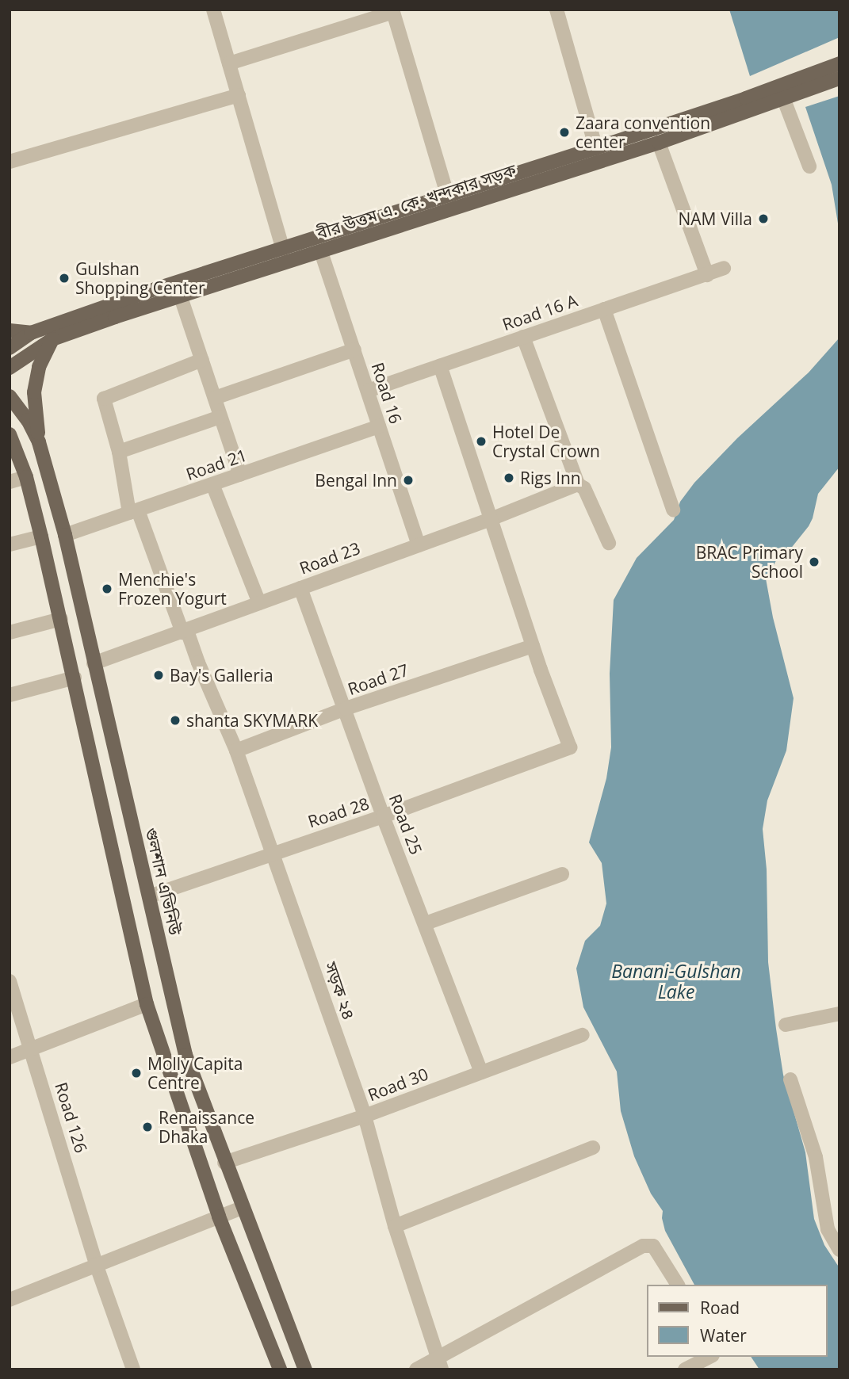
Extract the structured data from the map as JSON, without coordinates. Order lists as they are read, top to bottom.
{
  "streets": {
    "main road": ["বীর উত্তম এ. কে. খন্দকার সড়ক", "গুলশান এভিনিউ"],
    "street": [
      "Road 16 A",
      "Road 16",
      "Road 21",
      "Road 23",
      "Road 27",
      "Road 28",
      "Road 25",
      "সড়ক ২৪",
      "Road 30",
      "Road 126"
    ]
  },
  "crossings": [
    ["বীর উত্তম এ. কে. খন্দকার সড়ক", "Road 16"],
    ["Road 16 A", "Road 16"],
    ["Road 16", "Road 21"],
    ["Road 16", "Road 23"],
    ["Road 21", "গুলশান এভিনিউ"],
    ["Road 21", "সড়ক ২৪"],
    ["Road 23", "Road 25"],
    ["Road 23", "গুলশান এভিনিউ"],
    ["Road 23", "সড়ক ২৪"],
    ["Road 27", "Road 28"],
    ["Road 27", "Road 25"],
    ["Road 27", "সড়ক ২৪"],
    ["Road 28", "Road 25"],
    ["Road 28", "গুলশান এভিনিউ"],
    ["Road 28", "সড়ক ২৪"],
    ["Road 25", "Road 30"],
    ["গুলশান এভিনিউ", "Road 30"],
    ["সড়ক ২৪", "Road 30"]
  ],
  "water": ["Banani-Gulshan Lake"],
  "places": [
    "Zaara convention center",
    "NAM Villa",
    "Gulshan Shopping Center",
    "Hotel De Crystal Crown",
    "Rigs Inn",
    "Bengal Inn",
    "BRAC Primary School",
    "Menchie's Frozen Yogurt",
    "Bay's Galleria",
    "shanta SKYMARK",
    "Molly Capita Centre",
    "Renaissance Dhaka"
  ],
  "legend": ["Road", "Water"]
}
